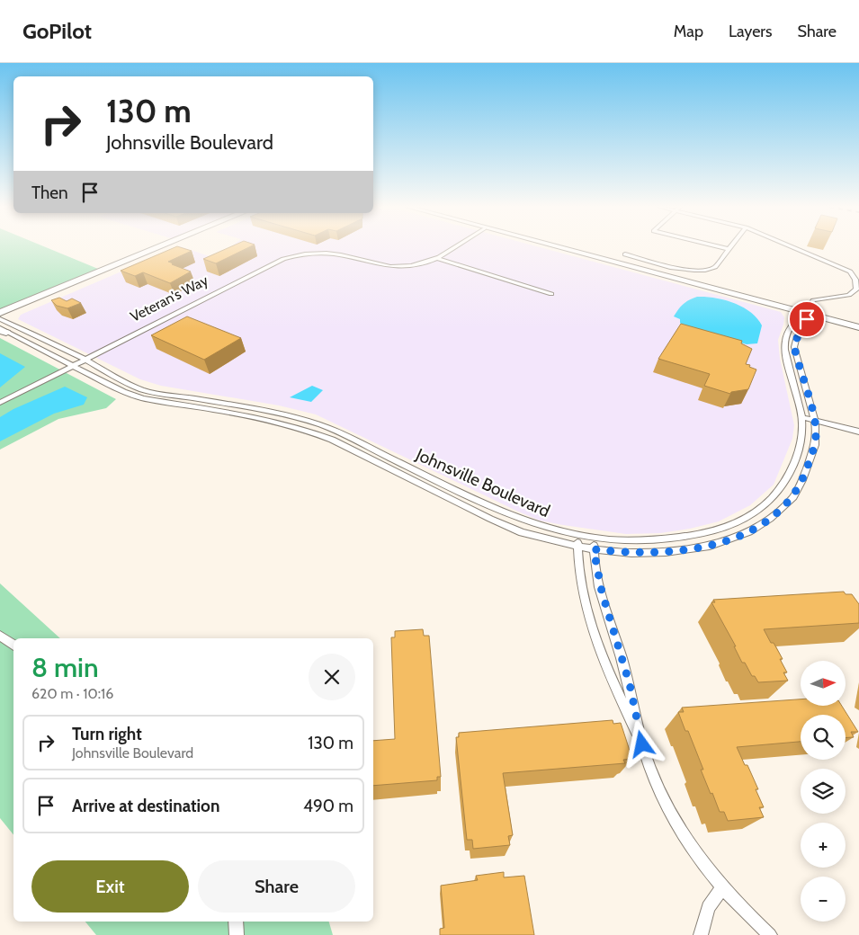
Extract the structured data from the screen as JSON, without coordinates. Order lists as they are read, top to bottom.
{
  "streets": {
    "street": ["Veteran's Way", "Johnsville Boulevard"]
  },
  "crossings": [
    ["Veteran's Way", "Johnsville Boulevard"]
  ],
  "north": "right",
  "page": {
    "header": "GoPilot",
    "nav": ["Map", "Layers", "Share"],
    "turn": ["130 m", "Johnsville Boulevard"],
    "then": "Then",
    "heading": ["8 min", "620 m · 10:16"],
    "map_buttons": ["+", "−"],
    "list": [
      {
        "name": "Turn right",
        "note": "Johnsville Boulevard",
        "value": "130 m"
      },
      {
        "name": "Arrive at destination",
        "value": "490 m"
      }
    ],
    "buttons": ["Exit", "Share"]
  }
}
